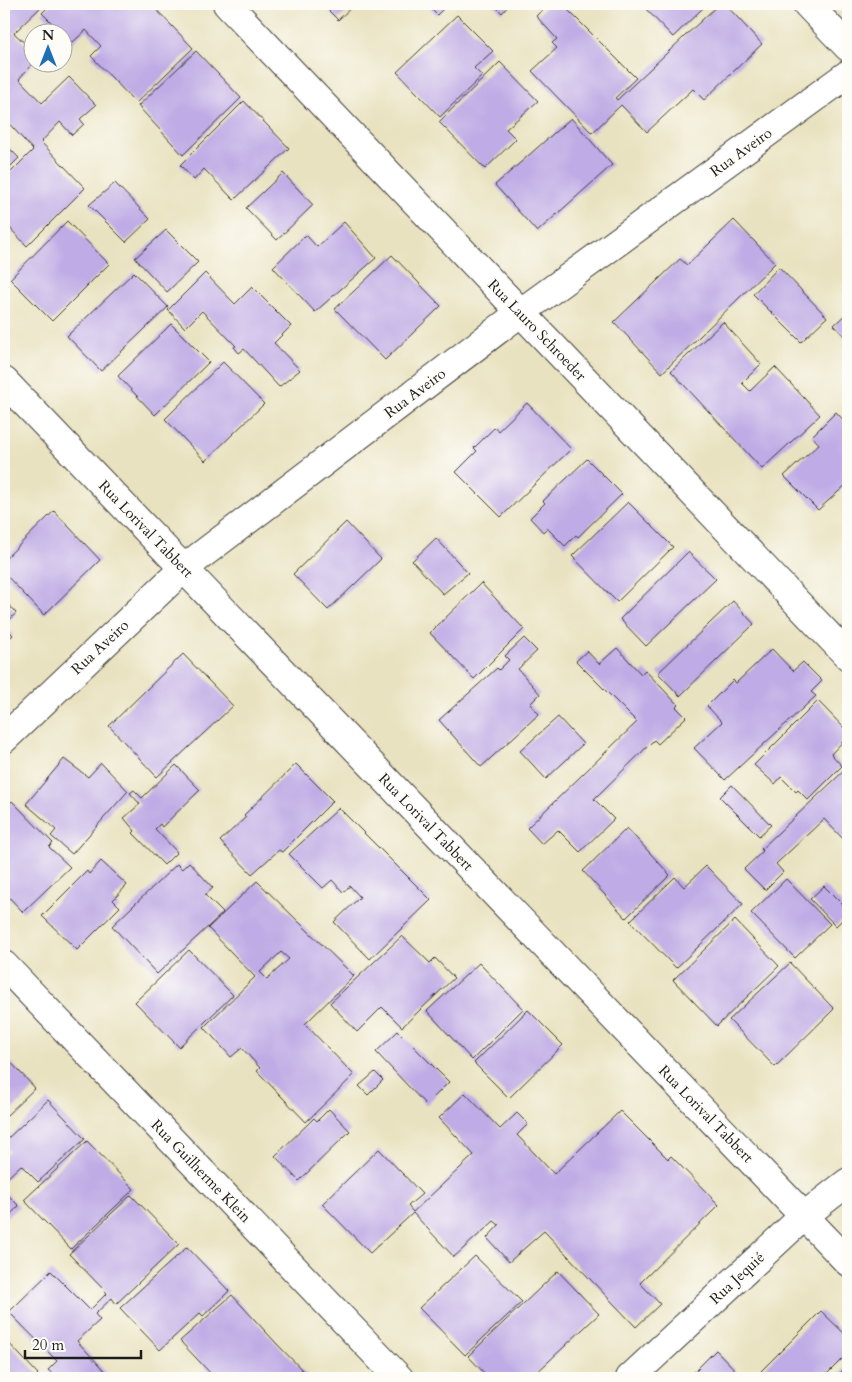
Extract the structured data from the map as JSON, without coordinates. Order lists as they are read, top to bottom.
{
  "streets": {
    "street": [
      "Rua Aveiro",
      "Rua Lauro Schroeder",
      "Rua Lorival Tabbert",
      "Rua Guilherme Klein",
      "Rua Jequié"
    ]
  },
  "crossings": [
    ["Rua Aveiro", "Rua Lauro Schroeder"],
    ["Rua Aveiro", "Rua Lorival Tabbert"],
    ["Rua Lorival Tabbert", "Rua Jequié"]
  ],
  "scale_bar": "20 m",
  "north": "top"
}
